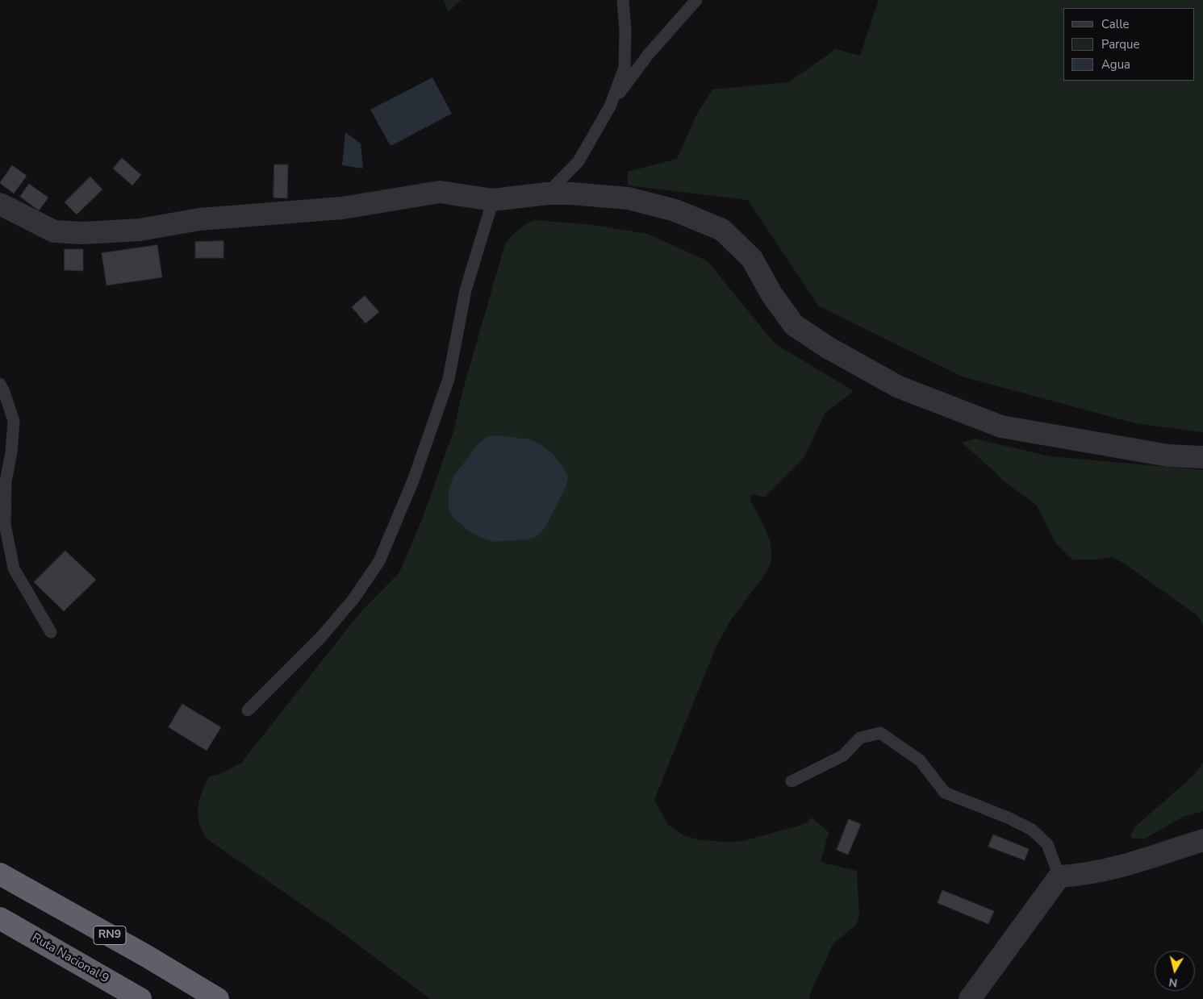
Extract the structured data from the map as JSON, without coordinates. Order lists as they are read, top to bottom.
{
  "streets": {
    "highway": ["RN9", "Ruta Nacional 9"]
  },
  "legend": ["Calle", "Parque", "Agua"],
  "north": "bottom"
}
